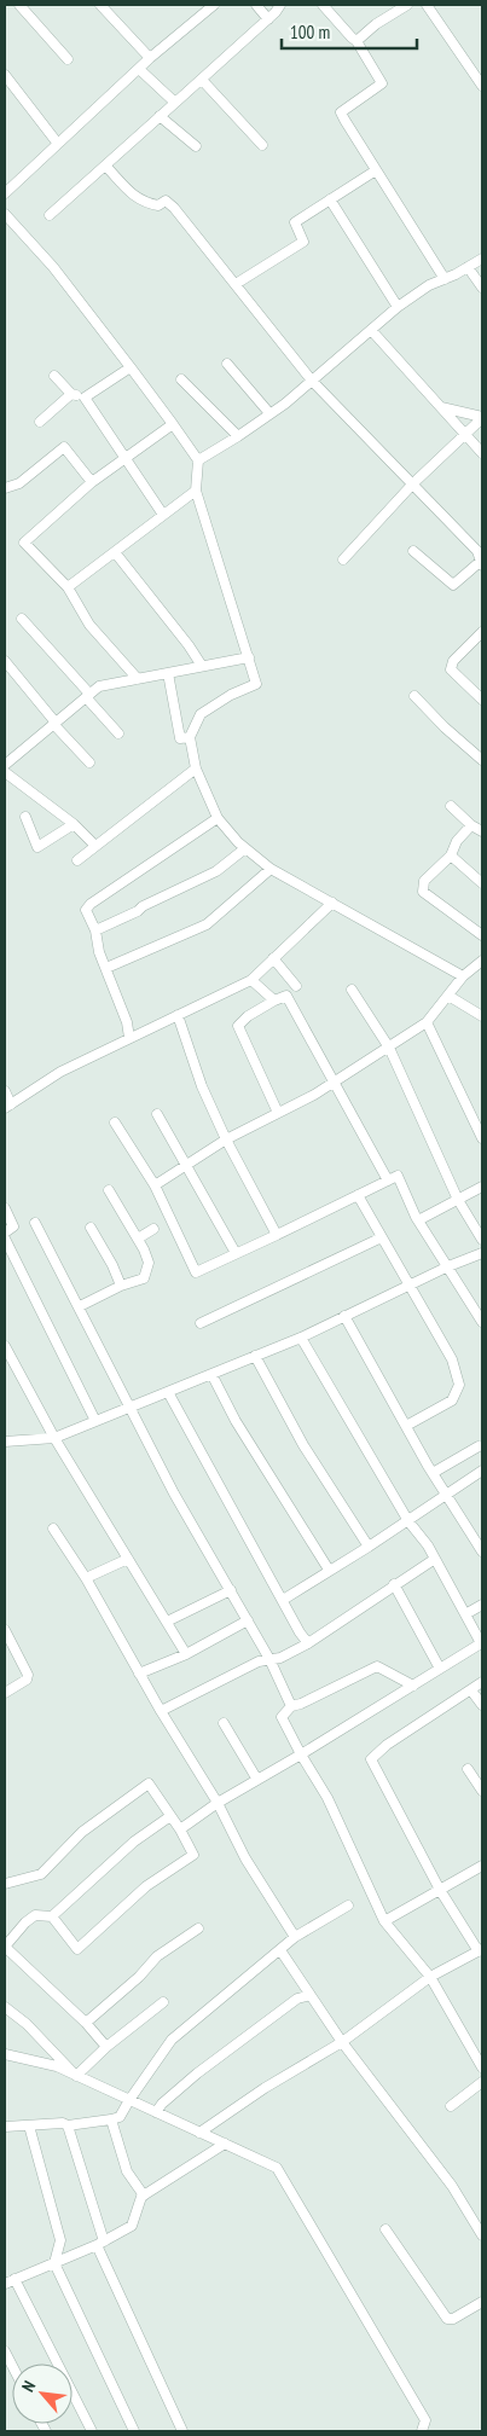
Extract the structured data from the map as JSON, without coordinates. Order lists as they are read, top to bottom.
{
  "scale_bar": "100 m",
  "north": "top left"
}
